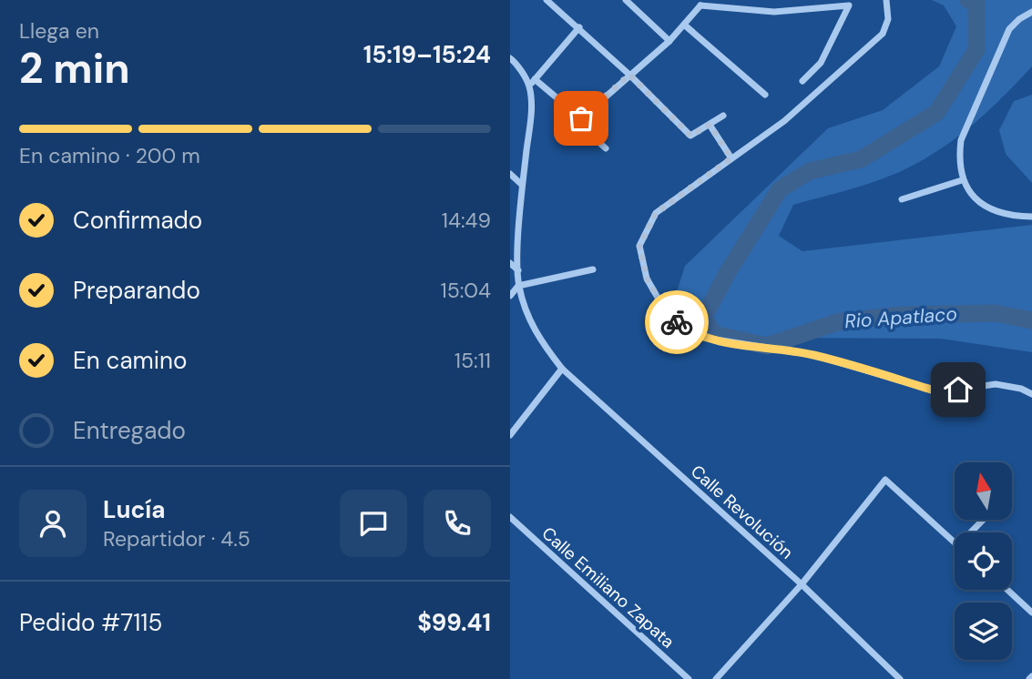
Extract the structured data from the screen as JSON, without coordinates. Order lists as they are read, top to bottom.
{
  "streets": {
    "street": ["Calle Revolución", "Calle Emiliano Zapata"]
  },
  "water": ["Rio Apatlaco"],
  "north": "top",
  "page": {
    "heading": ["2 min", "Llega en", "15:19–15:24"],
    "panel": [
      "Lucía",
      "Repartidor · 4.5",
      "Pedido #7115",
      "$99.41"
    ],
    "bar": "En camino · 200 m",
    "list": [
      ["Confirmado", "14:49"],
      ["Preparando", "15:04"],
      ["En camino", "15:11"],
      "Entregado"
    ]
  }
}
